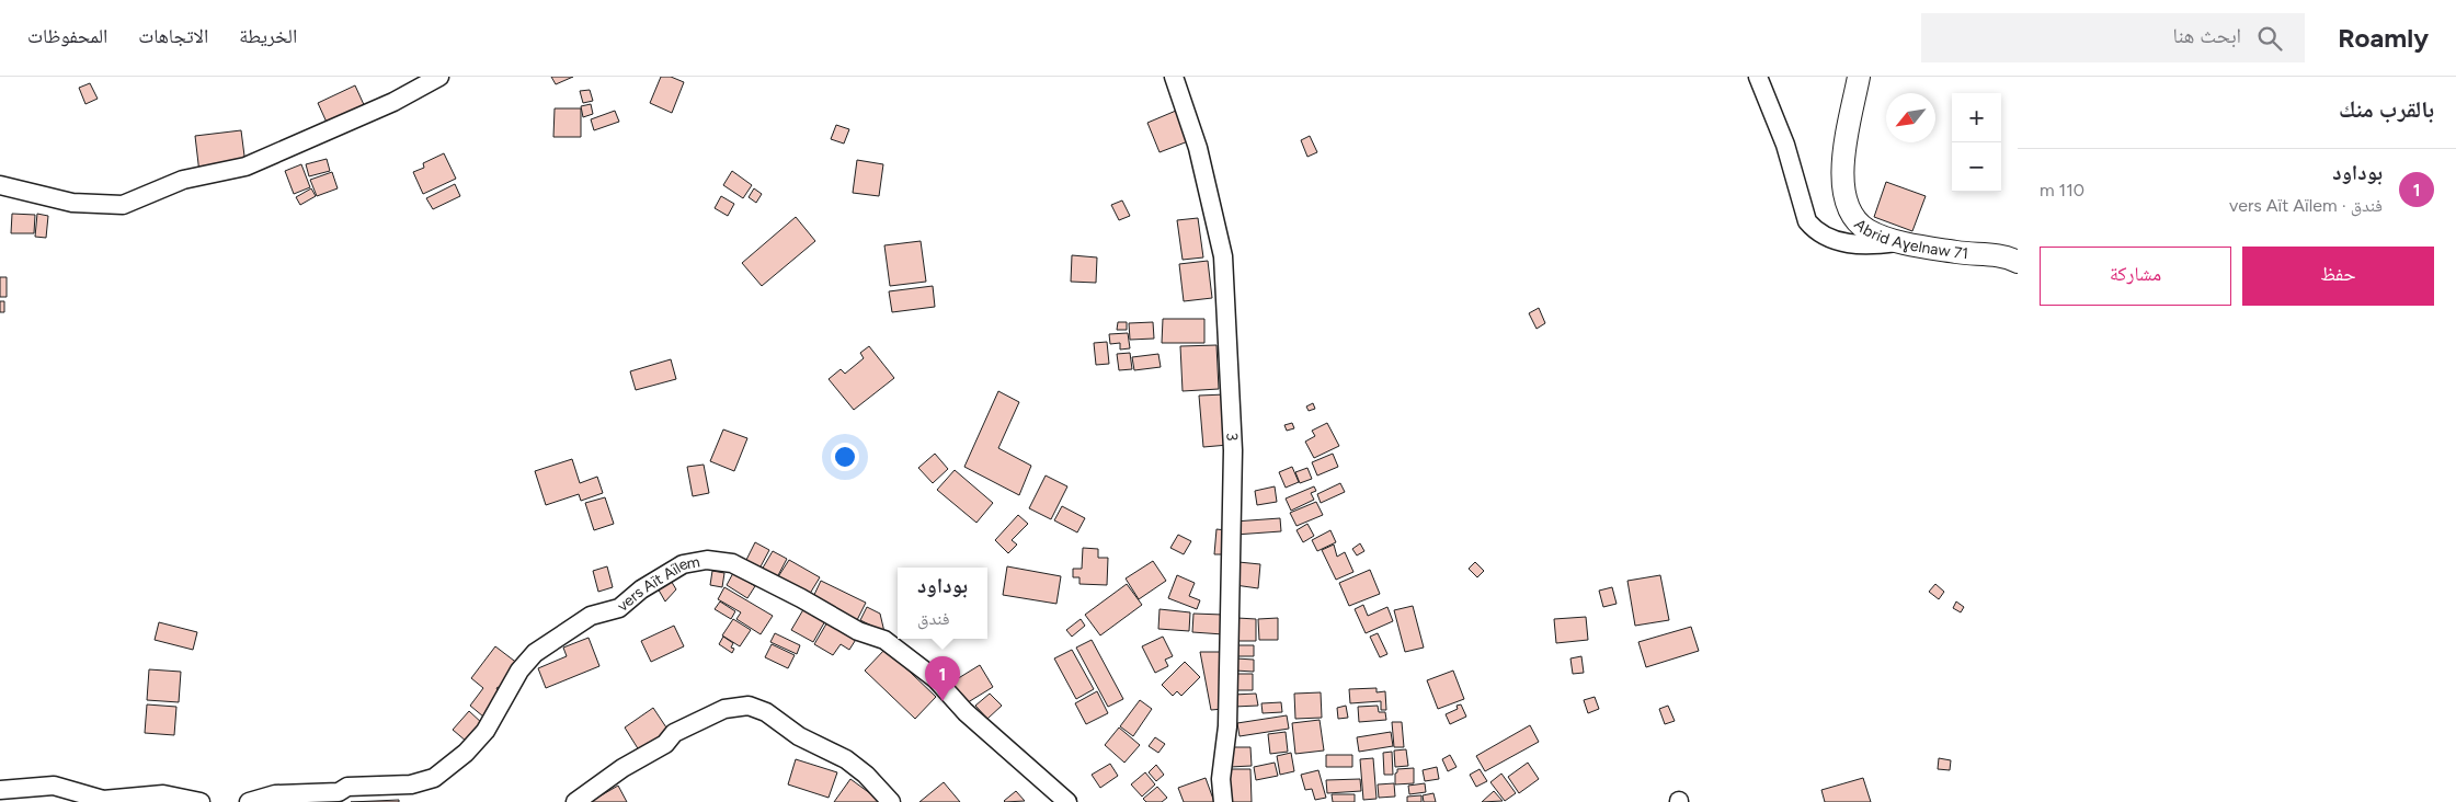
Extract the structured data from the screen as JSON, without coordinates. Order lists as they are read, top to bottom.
{
  "streets": {
    "main road": ["Abrid Aɣelnaw 71"],
    "street": ["3", "vers Aït Aïlem"]
  },
  "north": "bottom left",
  "page": {
    "header": "Roamly",
    "search": "ابحث هنا",
    "nav": ["الخريطة", "الاتجاهات", "المحفوظات"],
    "heading": "بالقرب منك",
    "map_buttons": ["+", "−"],
    "list": [
      {
        "mark": "1",
        "name": "بوداود",
        "note": "فندق · vers Aït Aïlem",
        "value": "110 m"
      }
    ],
    "buttons": ["حفظ", "مشاركة"],
    "popup": ["بوداود", "فندق"],
    "pins": "1"
  }
}
